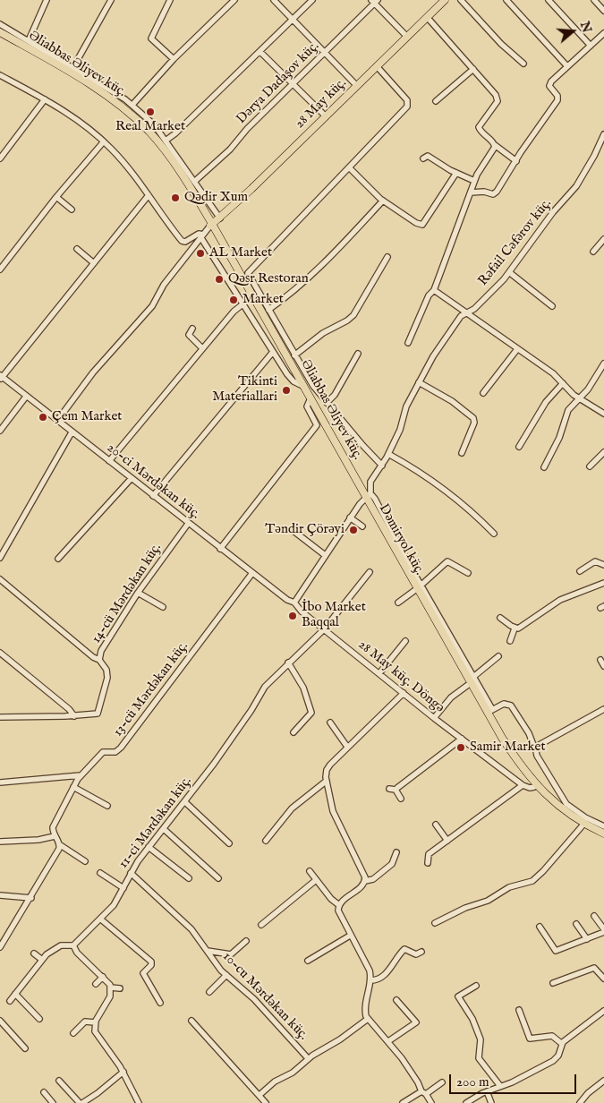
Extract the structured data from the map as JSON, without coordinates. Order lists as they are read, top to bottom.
{
  "streets": {
    "main road": ["Əliabbas Əliyev küç.", "28 May küç.", "Dəmiryol küç."],
    "street": [
      "Dərya Dadaşov küç.",
      "Rəfail Cəfərov küç.",
      "20-ci Mərdəkan küç.",
      "14-cü Mərdəkan küç.",
      "28 May küç. Döngə",
      "13-cü Mərdəkan küç.",
      "11-ci Mərdəkan küç.",
      "10-cu Mərdəkan küç."
    ]
  },
  "crossings": [
    ["Əliabbas Əliyev küç.", "28 May küç."],
    ["Əliabbas Əliyev küç.", "Rəfail Cəfərov küç."],
    ["Əliabbas Əliyev küç.", "Dəmiryol küç."],
    ["28 May küç.", "Dəmiryol küç."],
    ["Rəfail Cəfərov küç.", "Dəmiryol küç."],
    ["20-ci Mərdəkan küç.", "14-cü Mərdəkan küç."],
    ["20-ci Mərdəkan küç.", "28 May küç. Döngə"],
    ["20-ci Mərdəkan küç.", "13-cü Mərdəkan küç."],
    ["Dəmiryol küç.", "28 May küç. Döngə"],
    ["28 May küç. Döngə", "11-ci Mərdəkan küç."],
    ["11-ci Mərdəkan küç.", "10-cu Mərdəkan küç."]
  ],
  "places": [
    "Real Market",
    "Qədir Xum",
    "AL Market",
    "Qəsr Restoran",
    "Market",
    "Tikinti Materiallari",
    "Çem Market",
    "Təndir Çörəyi",
    "İbo Market Baqqal",
    "Samir Market"
  ],
  "scale_bar": "200 m",
  "north": "right"
}
